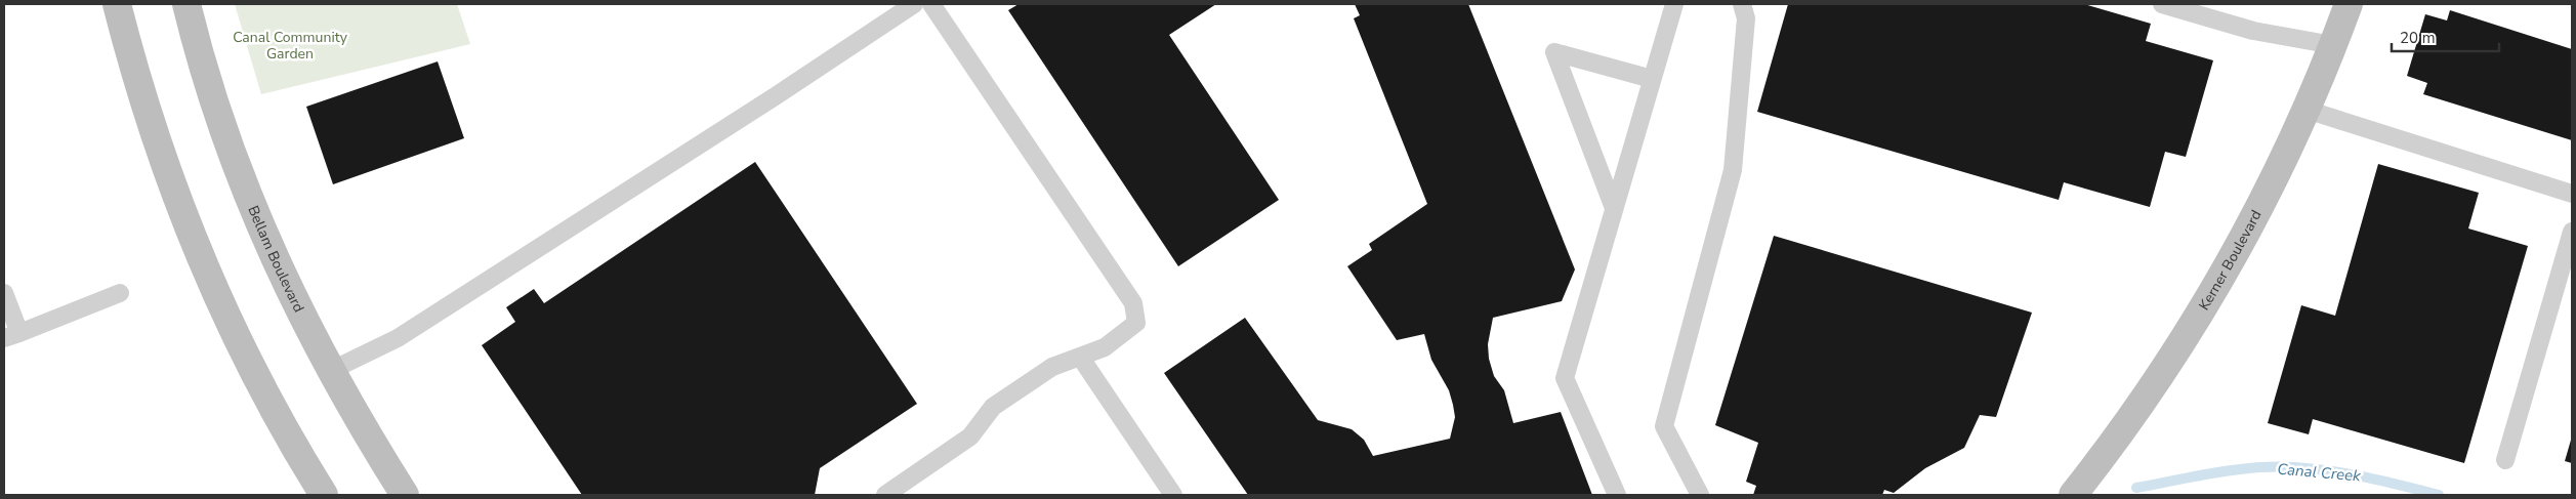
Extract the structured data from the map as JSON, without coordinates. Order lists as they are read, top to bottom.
{
  "streets": {
    "street": ["Bellam Boulevard", "Kerner Boulevard"]
  },
  "water": ["Canal Creek"],
  "parks": ["Canal Community Garden"],
  "scale_bar": "20 m"
}
